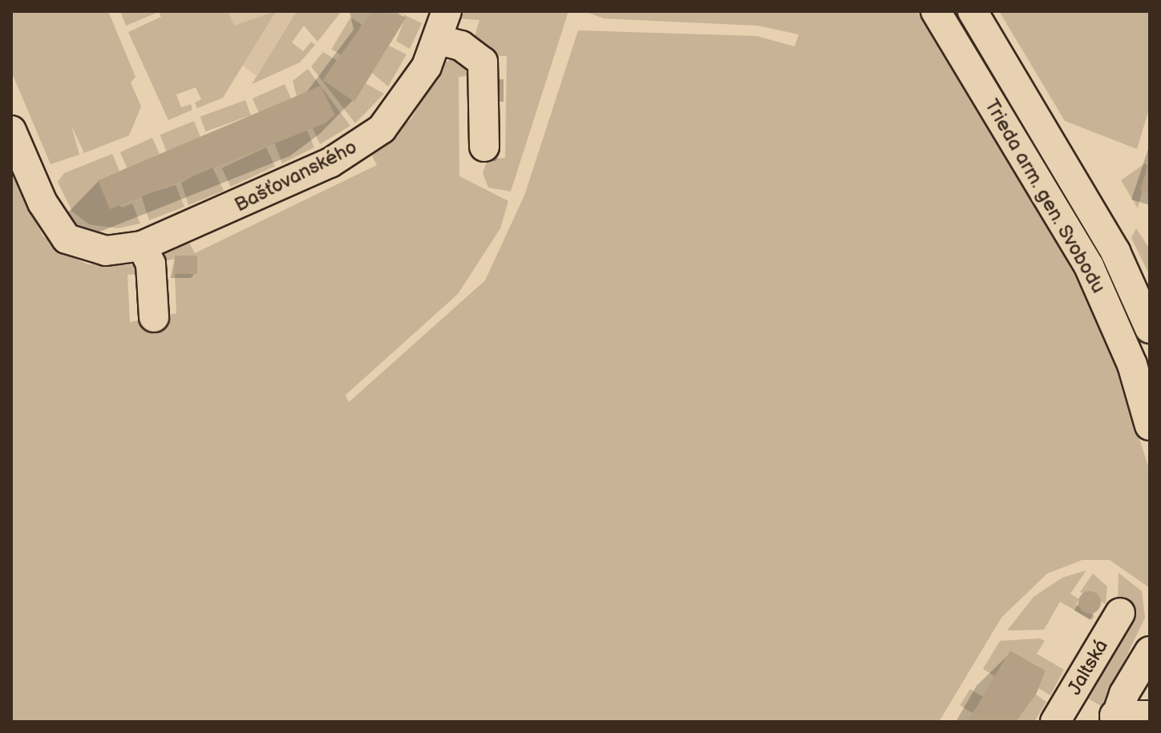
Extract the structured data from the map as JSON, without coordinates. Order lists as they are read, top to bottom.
{
  "streets": {
    "street": ["Bašťovanského", "Trieda arm. gen. Svobodu", "Jaltská"]
  }
}
